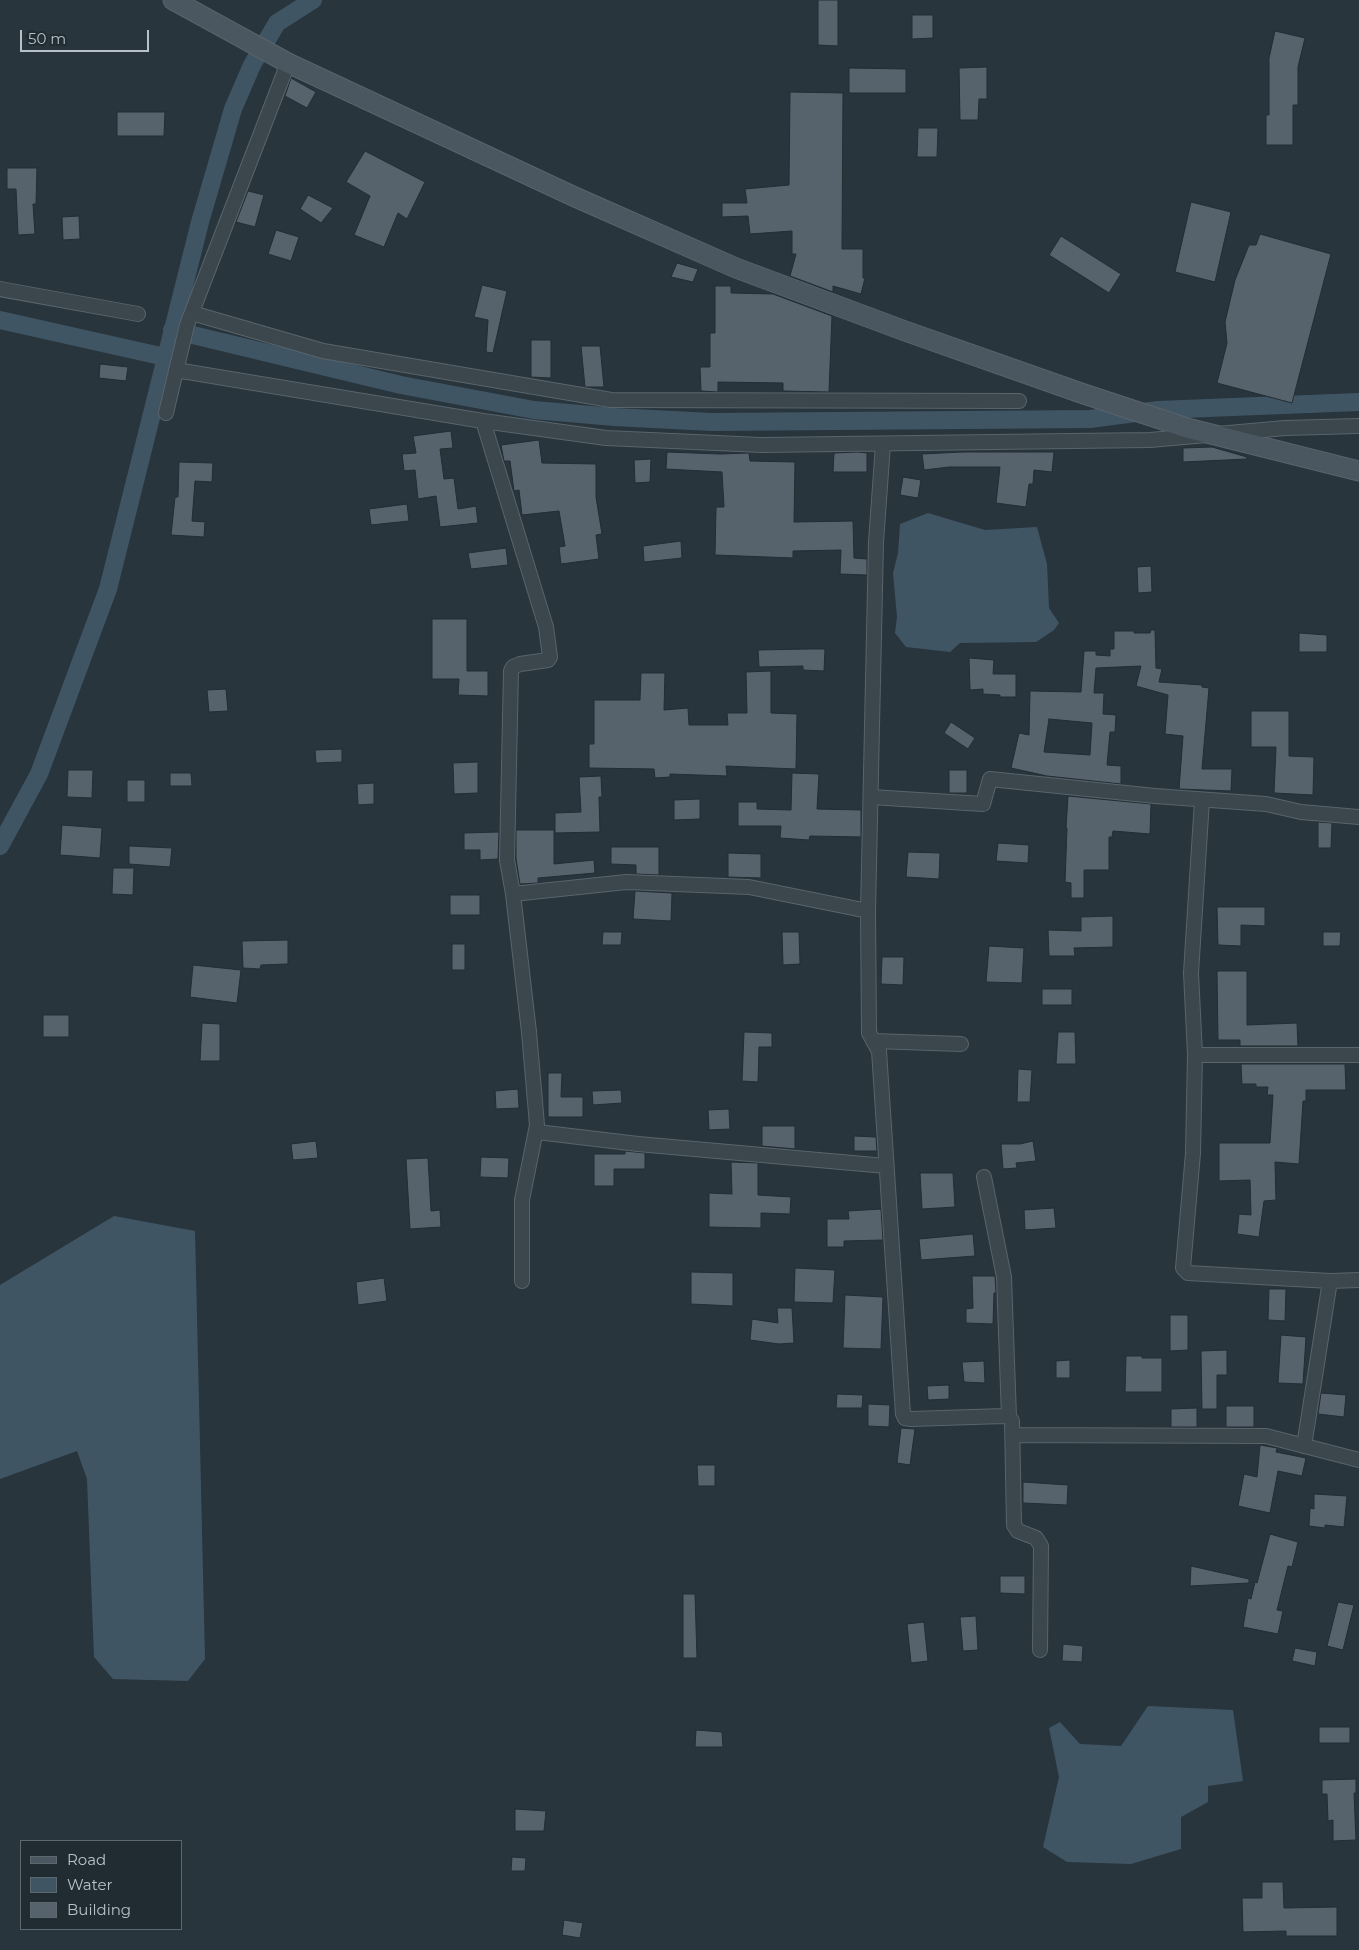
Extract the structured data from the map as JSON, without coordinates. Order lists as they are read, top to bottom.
{
  "legend": ["Road", "Water", "Building"],
  "scale_bar": "50 m"
}
